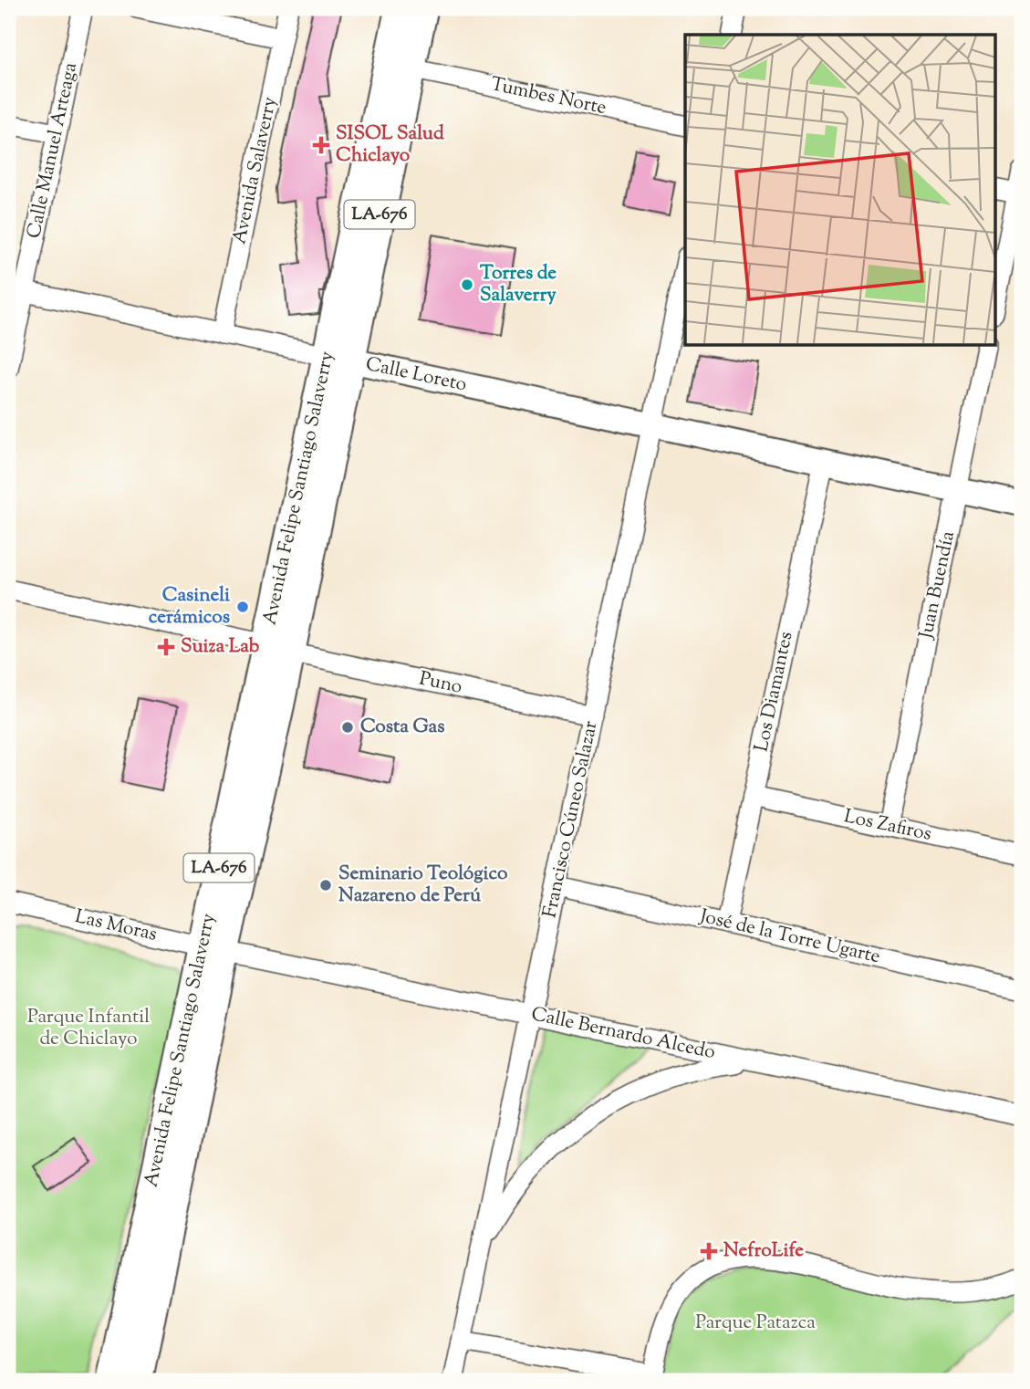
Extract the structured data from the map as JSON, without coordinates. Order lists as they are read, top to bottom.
{
  "streets": {
    "main road": ["LA-676", "Avenida Felipe Santiago Salaverry"],
    "street": [
      "Tumbes Norte",
      "Calle Manuel Arteaga",
      "Avenida Salaverry",
      "Calle Loreto",
      "Juan Buendía",
      "Puno",
      "Los Diamantes",
      "Francisco Cúneo Salazar",
      "Los Zafiros",
      "Las Moras",
      "José de la Torre Ugarte",
      "Calle Bernardo Alcedo"
    ]
  },
  "crossings": [
    ["Tumbes Norte", "Avenida Felipe Santiago Salaverry"],
    ["Calle Manuel Arteaga", "Calle Loreto"],
    ["Avenida Salaverry", "Calle Loreto"],
    ["Calle Loreto", "Avenida Felipe Santiago Salaverry"],
    ["Calle Loreto", "Juan Buendía"],
    ["Calle Loreto", "Los Diamantes"],
    ["Calle Loreto", "Francisco Cúneo Salazar"],
    ["Avenida Felipe Santiago Salaverry", "Puno"],
    ["Avenida Felipe Santiago Salaverry", "Las Moras"],
    ["Avenida Felipe Santiago Salaverry", "Calle Bernardo Alcedo"],
    ["Juan Buendía", "Los Zafiros"],
    ["Puno", "Francisco Cúneo Salazar"],
    ["Los Diamantes", "Los Zafiros"],
    ["Los Diamantes", "José de la Torre Ugarte"],
    ["Francisco Cúneo Salazar", "José de la Torre Ugarte"],
    ["Francisco Cúneo Salazar", "Calle Bernardo Alcedo"],
    ["Las Moras", "Calle Bernardo Alcedo"]
  ],
  "parks": ["Parque Infantil de Chiclayo", "Parque Patazca"],
  "places": {
    "health": ["SISOL Salud Chiclayo", "Suiza Lab", "NefroLife"],
    "other": [
      "Torres de Salaverry",
      "Casineli cerámicos",
      "Costa Gas",
      "Seminario Teológico Nazareno de Perú"
    ]
  }
}
